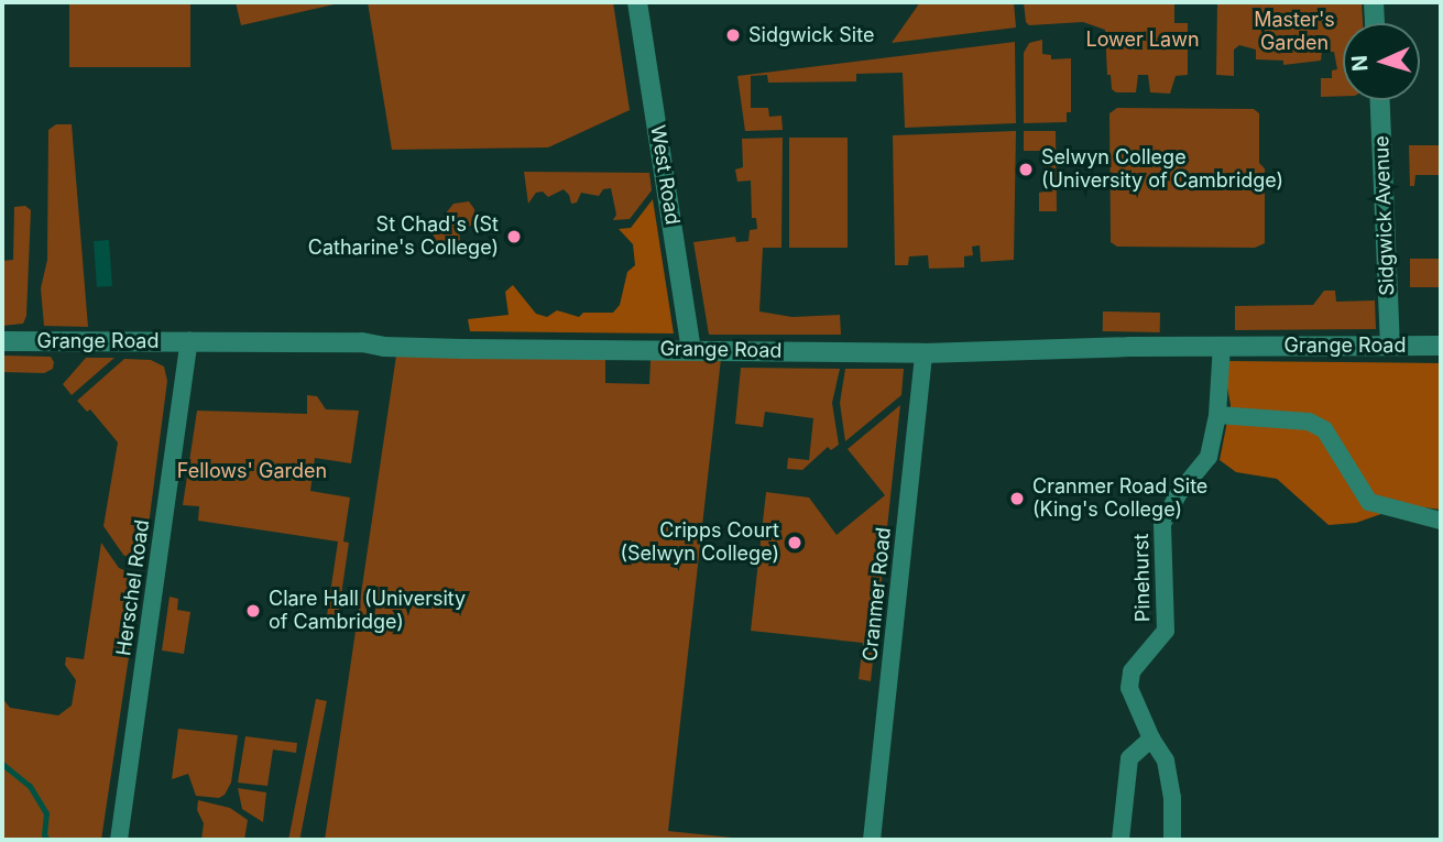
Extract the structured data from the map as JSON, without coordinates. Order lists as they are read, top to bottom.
{
  "streets": {
    "street": [
      "West Road",
      "Sidgwick Avenue",
      "Grange Road",
      "Pinehurst",
      "Herschel Road",
      "Cranmer Road"
    ]
  },
  "crossings": [
    ["West Road", "Grange Road"],
    ["Sidgwick Avenue", "Grange Road"],
    ["Grange Road", "Pinehurst"],
    ["Grange Road", "Herschel Road"],
    ["Grange Road", "Cranmer Road"]
  ],
  "parks": ["Master's Garden", "Lower Lawn", "Fellows' Garden"],
  "places": [
    "Sidgwick Site",
    "Selwyn College (University of Cambridge)",
    "St Chad's (St Catharine's College)",
    "Cranmer Road Site (King's College)",
    "Cripps Court (Selwyn College)",
    "Clare Hall (University of Cambridge)"
  ],
  "north": "left"
}
